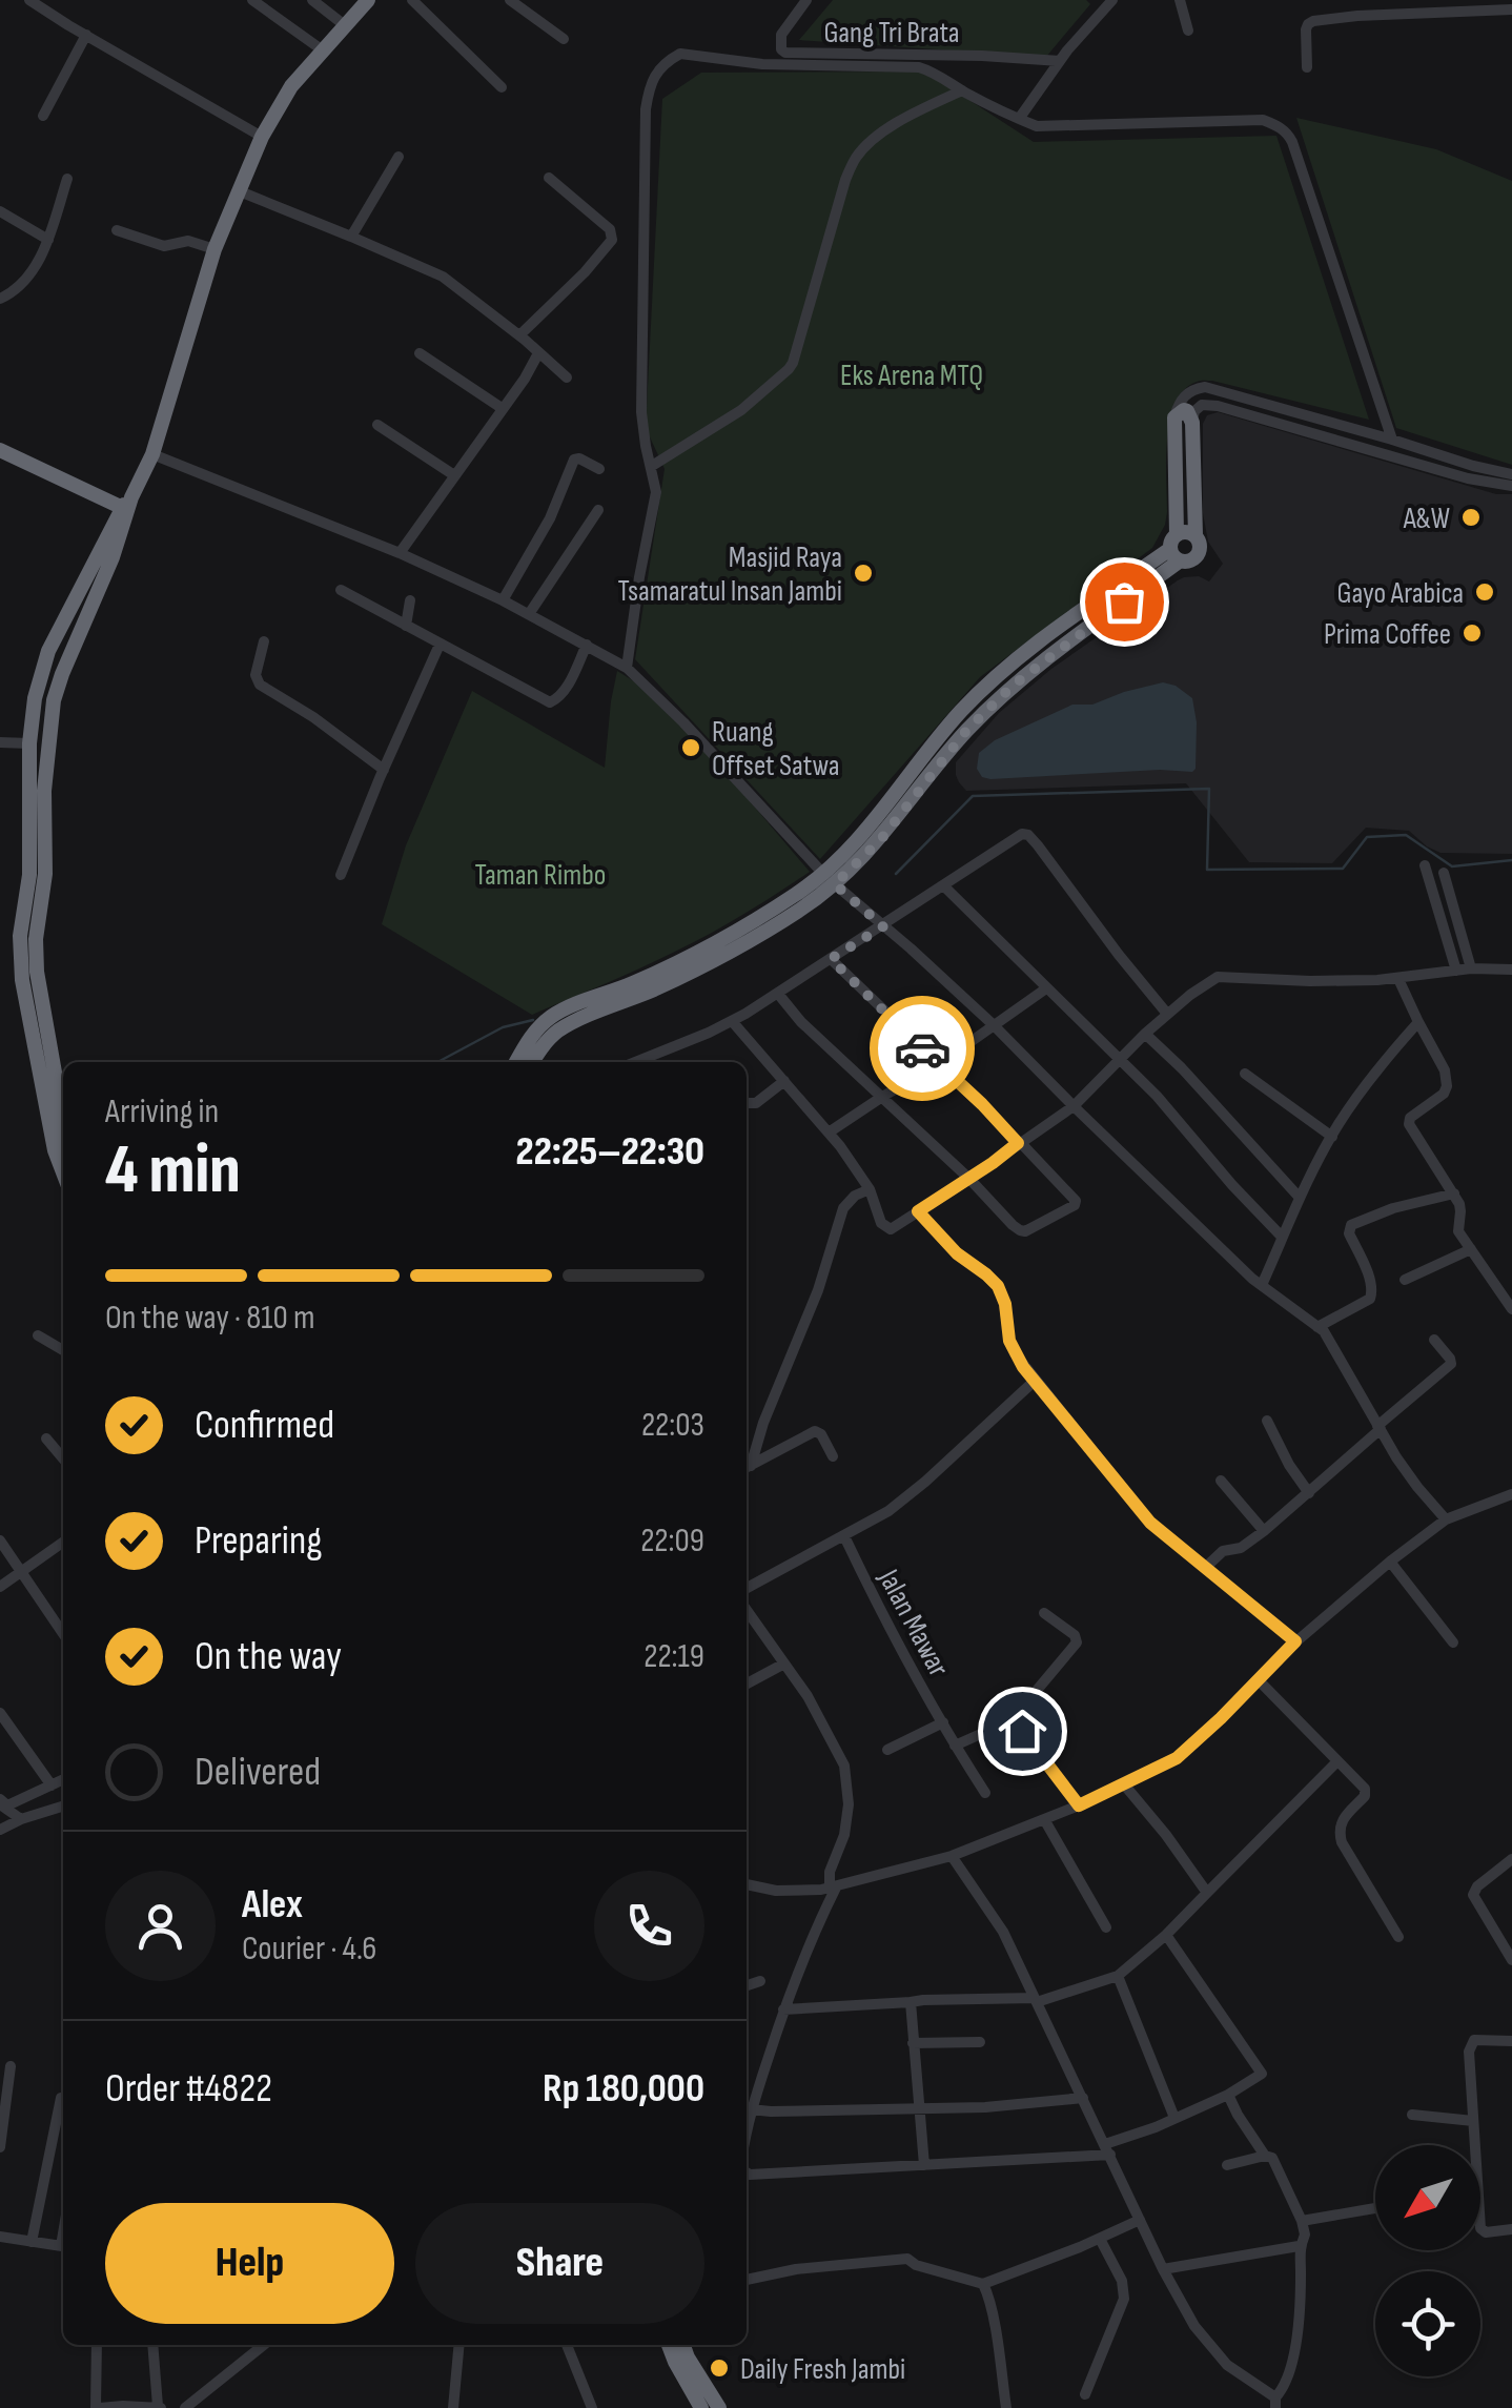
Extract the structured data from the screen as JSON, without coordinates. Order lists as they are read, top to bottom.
{
  "streets": {
    "street": ["Gang Tri Brata", "Jalan Mawar"]
  },
  "parks": ["Eks Arena MTQ", "Taman Rimbo"],
  "places": [
    "A&W",
    "Masjid Raya Tsamaratul Insan Jambi",
    "Gayo Arabica",
    "Prima Coffee",
    "Ruang Offset Satwa",
    "Daily Fresh Jambi"
  ],
  "north": "bottom left",
  "page": {
    "heading": ["4 min", "Arriving in", "22:25–22:30"],
    "panel": [
      "Alex",
      "Courier · 4.6",
      "Order #4822",
      "Rp 180,000"
    ],
    "bar": "On the way · 810 m",
    "list": [
      ["Confirmed", "22:03"],
      ["Preparing", "22:09"],
      ["On the way", "22:19"],
      "Delivered"
    ],
    "buttons": ["Help", "Share"]
  }
}
